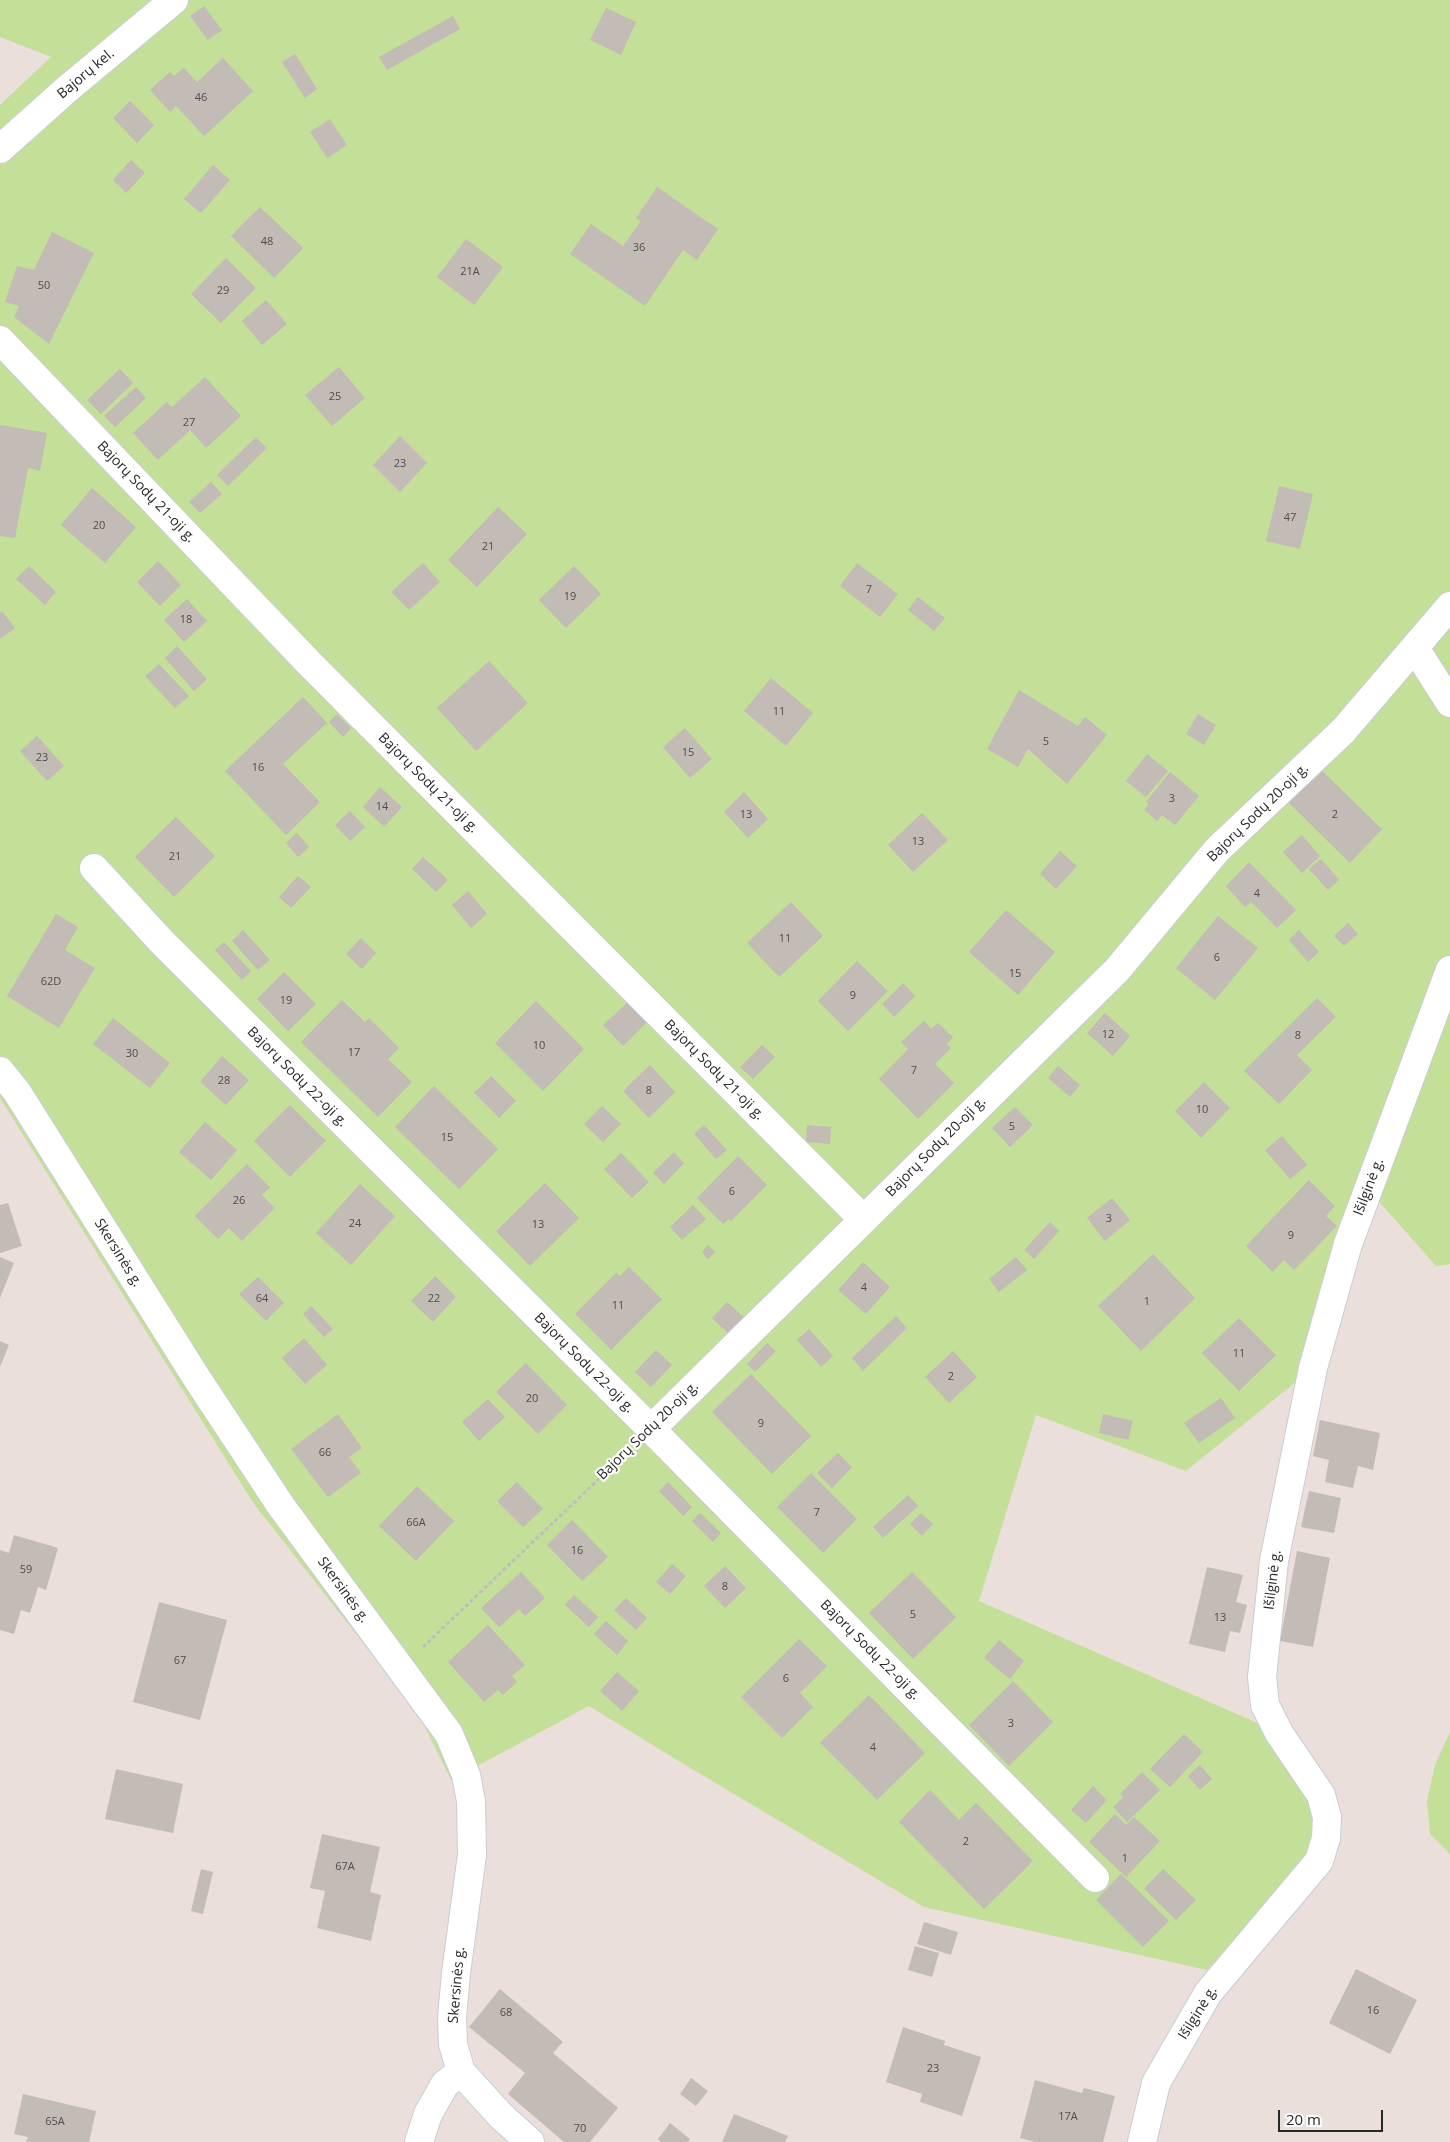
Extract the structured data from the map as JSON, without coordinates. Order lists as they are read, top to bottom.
{
  "streets": {
    "street": [
      "Bajorų kel.",
      "Bajorų Sodų 21-oji g.",
      "Bajorų Sodų 20-oji g.",
      "Bajorų Sodų 22-oji g.",
      "Išilginė g.",
      "Skersinės g."
    ]
  },
  "crossings": [
    ["Bajorų Sodų 21-oji g.", "Bajorų Sodų 20-oji g."],
    ["Bajorų Sodų 20-oji g.", "Bajorų Sodų 22-oji g."],
    ["Bajorų Sodų 20-oji g.", "Skersinės g."]
  ],
  "house_numbers": [
    "46",
    "48",
    "36",
    "21A",
    "50",
    "29",
    "25",
    "27",
    "23",
    "47",
    "20",
    "21",
    "7",
    "19",
    "18",
    "11",
    "5",
    "15",
    "23",
    "16",
    "3",
    "14",
    "13",
    "2",
    "13",
    "21",
    "4",
    "11",
    "6",
    "15",
    "62D",
    "9",
    "19",
    "12",
    "8",
    "10",
    "17",
    "30",
    "7",
    "28",
    "8",
    "10",
    "5",
    "15",
    "6",
    "26",
    "3",
    "24",
    "13",
    "9",
    "4",
    "64",
    "22",
    "1",
    "11",
    "11",
    "2",
    "20",
    "9",
    "66",
    "7",
    "66A",
    "16",
    "59",
    "8",
    "5",
    "13",
    "67",
    "6",
    "3",
    "4",
    "2",
    "1",
    "67A",
    "16",
    "68",
    "23",
    "17A",
    "65A",
    "70"
  ],
  "scale_bar": "20 m"
}
